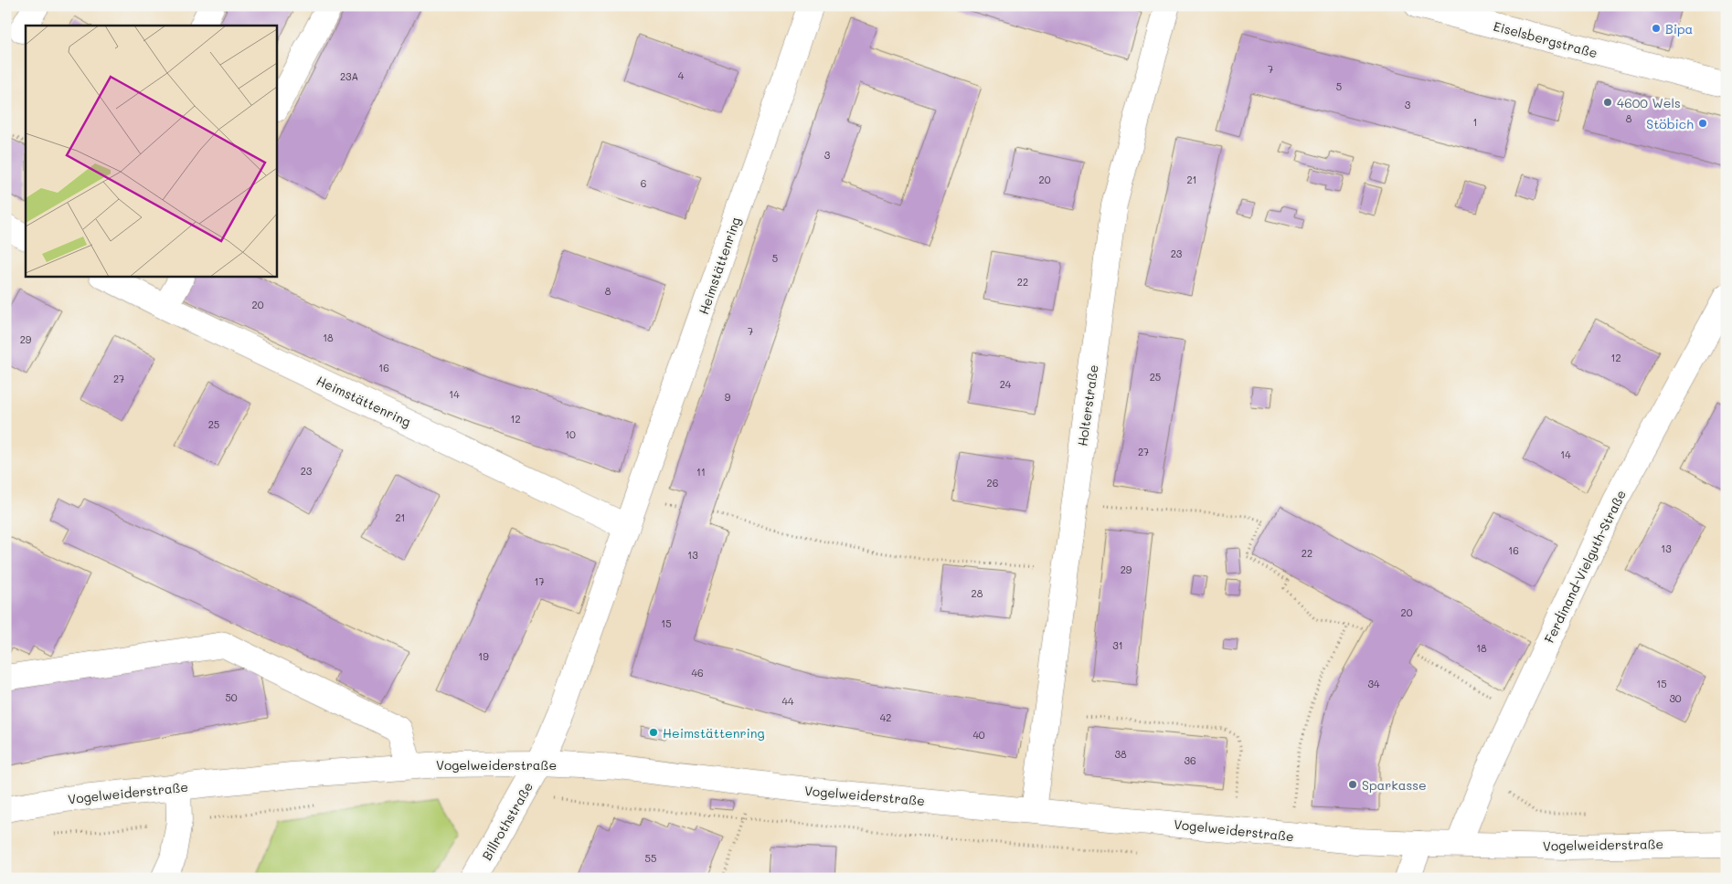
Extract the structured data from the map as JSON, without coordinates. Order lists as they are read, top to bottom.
{
  "streets": {
    "street": [
      "Eiselsbergstraße",
      "Heimstättenring",
      "Holterstraße",
      "Ferdinand-Vielguth-Straße",
      "Vogelweiderstraße",
      "Billrothstraße"
    ]
  },
  "crossings": [
    ["Heimstättenring", "Vogelweiderstraße"],
    ["Heimstättenring", "Billrothstraße"],
    ["Holterstraße", "Vogelweiderstraße"],
    ["Ferdinand-Vielguth-Straße", "Vogelweiderstraße"],
    ["Vogelweiderstraße", "Billrothstraße"]
  ],
  "places": [
    "Bipa",
    "4600 Wels",
    "Stöbich",
    "Heimstättenring",
    "Sparkasse"
  ],
  "house_numbers": [
    "7",
    "4",
    "23A",
    "5",
    "3",
    "8",
    "1",
    "3",
    "20",
    "21",
    "6",
    "23",
    "5",
    "22",
    "8",
    "20",
    "7",
    "18",
    "29",
    "12",
    "16",
    "25",
    "27",
    "24",
    "14",
    "9",
    "12",
    "25",
    "10",
    "27",
    "14",
    "23",
    "11",
    "26",
    "21",
    "13",
    "16",
    "22",
    "13",
    "29",
    "17",
    "28",
    "20",
    "15",
    "31",
    "18",
    "19",
    "46",
    "34",
    "15",
    "50",
    "30",
    "44",
    "42",
    "40",
    "38",
    "36",
    "55"
  ]
}
